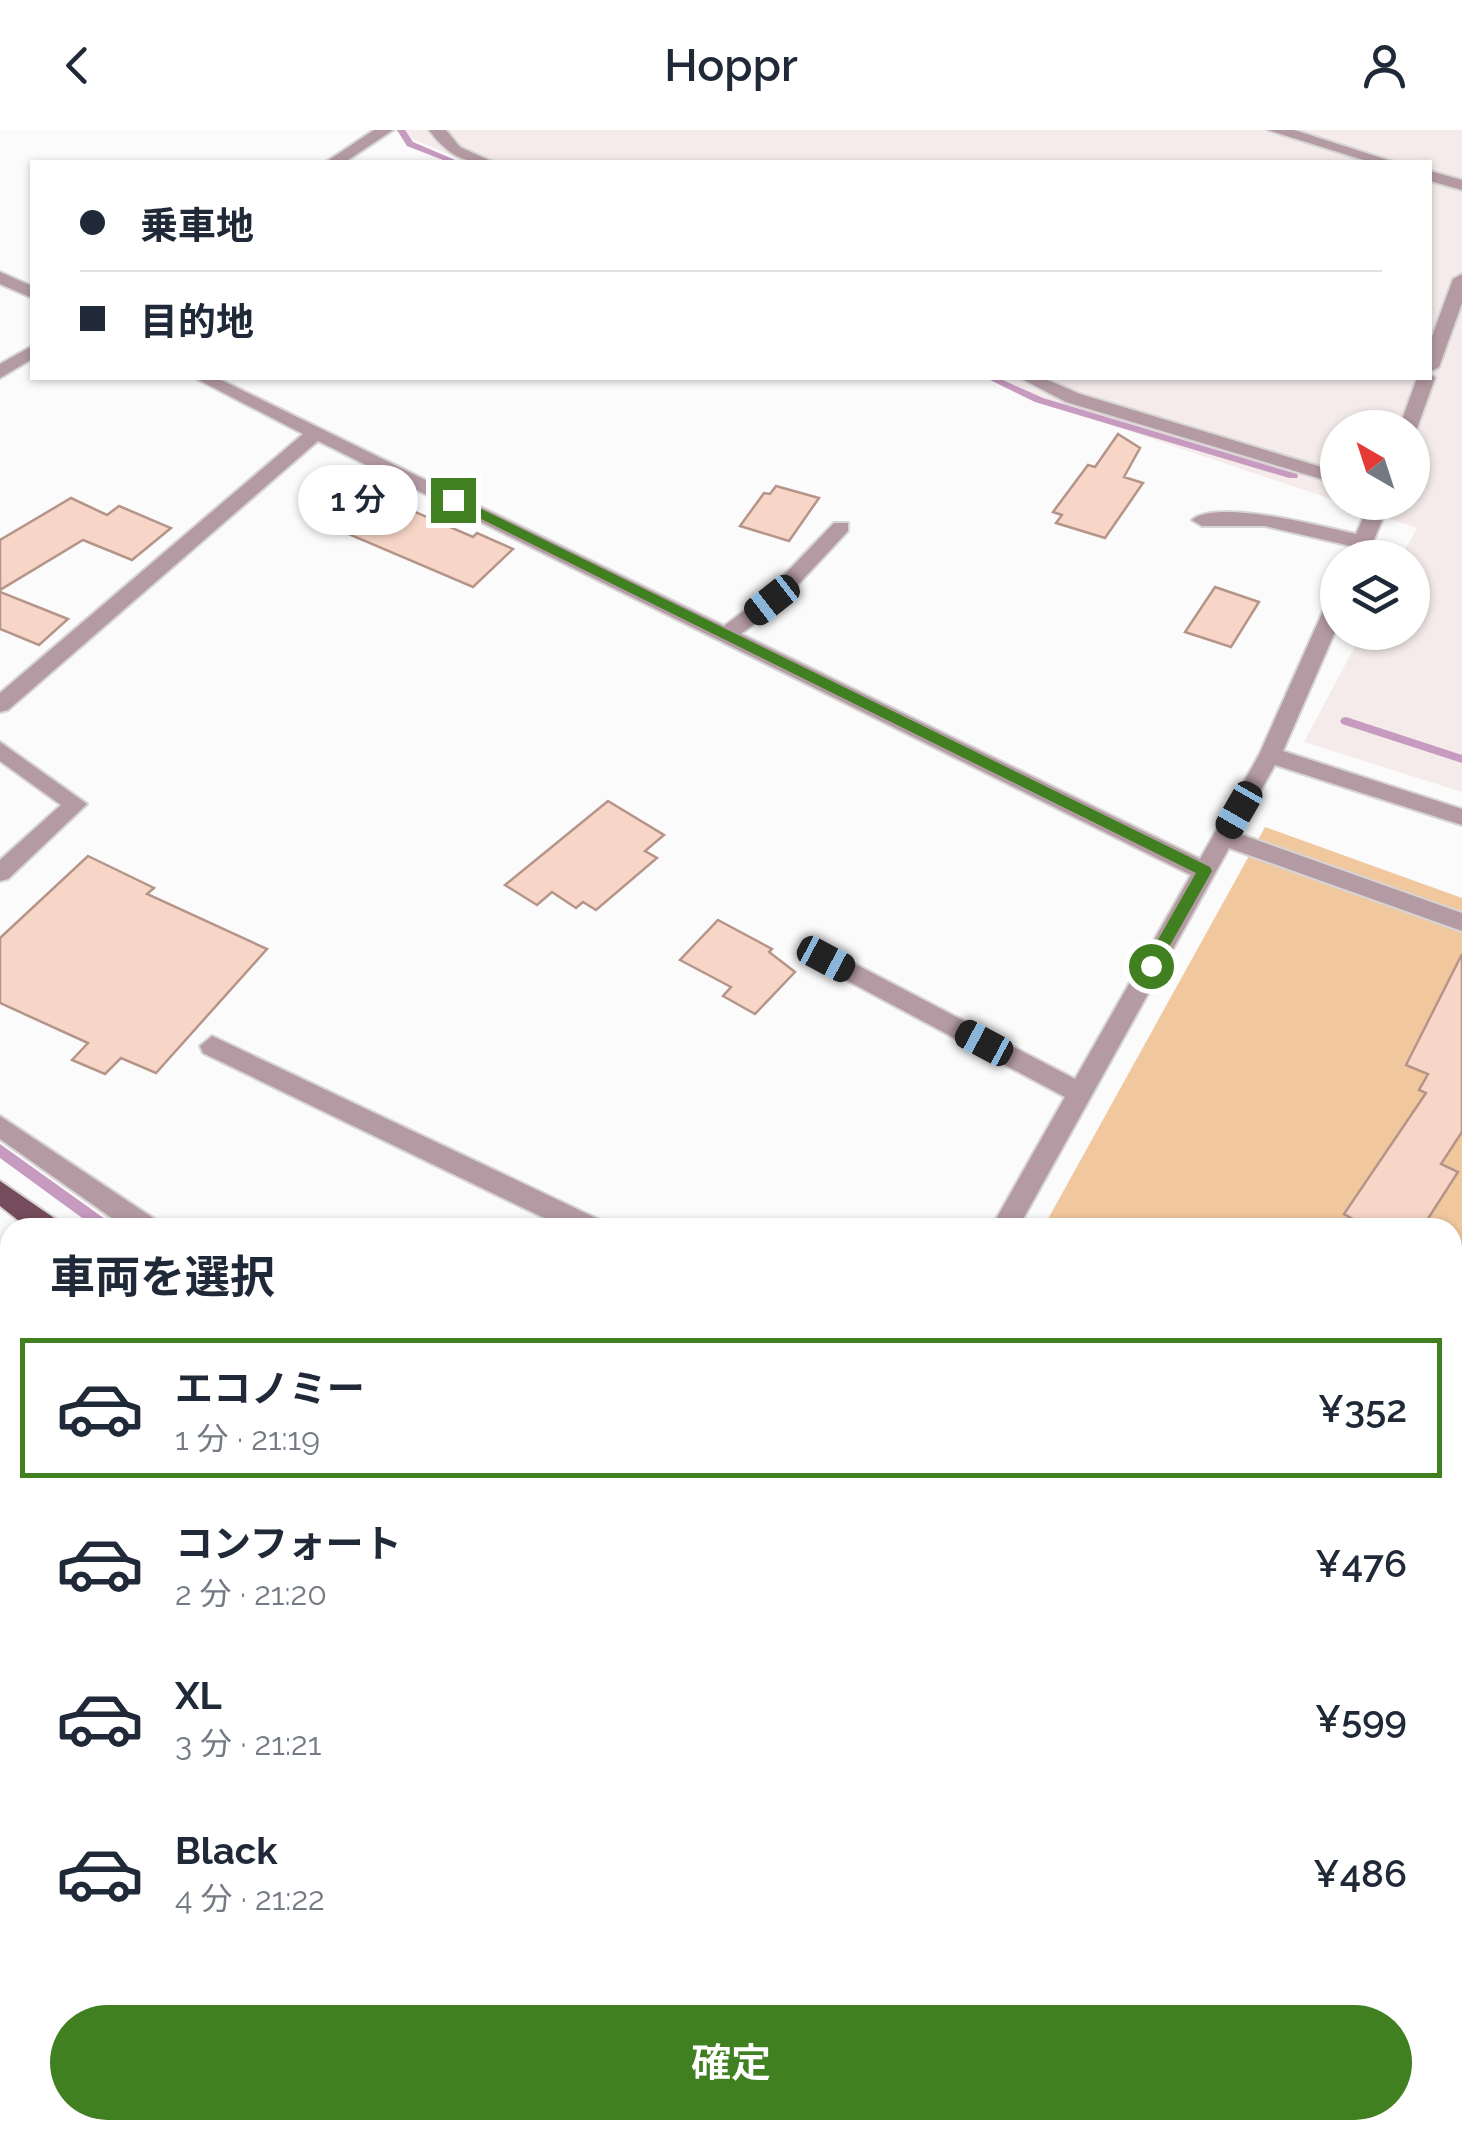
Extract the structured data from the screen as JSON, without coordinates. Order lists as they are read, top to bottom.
{
  "north": "top left",
  "page": {
    "header": "Hoppr",
    "banner": ["乗車地", "目的地"],
    "bubble": "1 分",
    "heading": "車両を選択",
    "list": [
      {
        "name": "エコノミー",
        "note": "1 分 · 21:19",
        "value": "¥352"
      },
      {
        "name": "コンフォート",
        "note": "2 分 · 21:20",
        "value": "¥476"
      },
      {
        "name": "XL",
        "note": "3 分 · 21:21",
        "value": "¥599"
      },
      {
        "name": "Black",
        "note": "4 分 · 21:22",
        "value": "¥486"
      }
    ],
    "buttons": "確定"
  }
}
